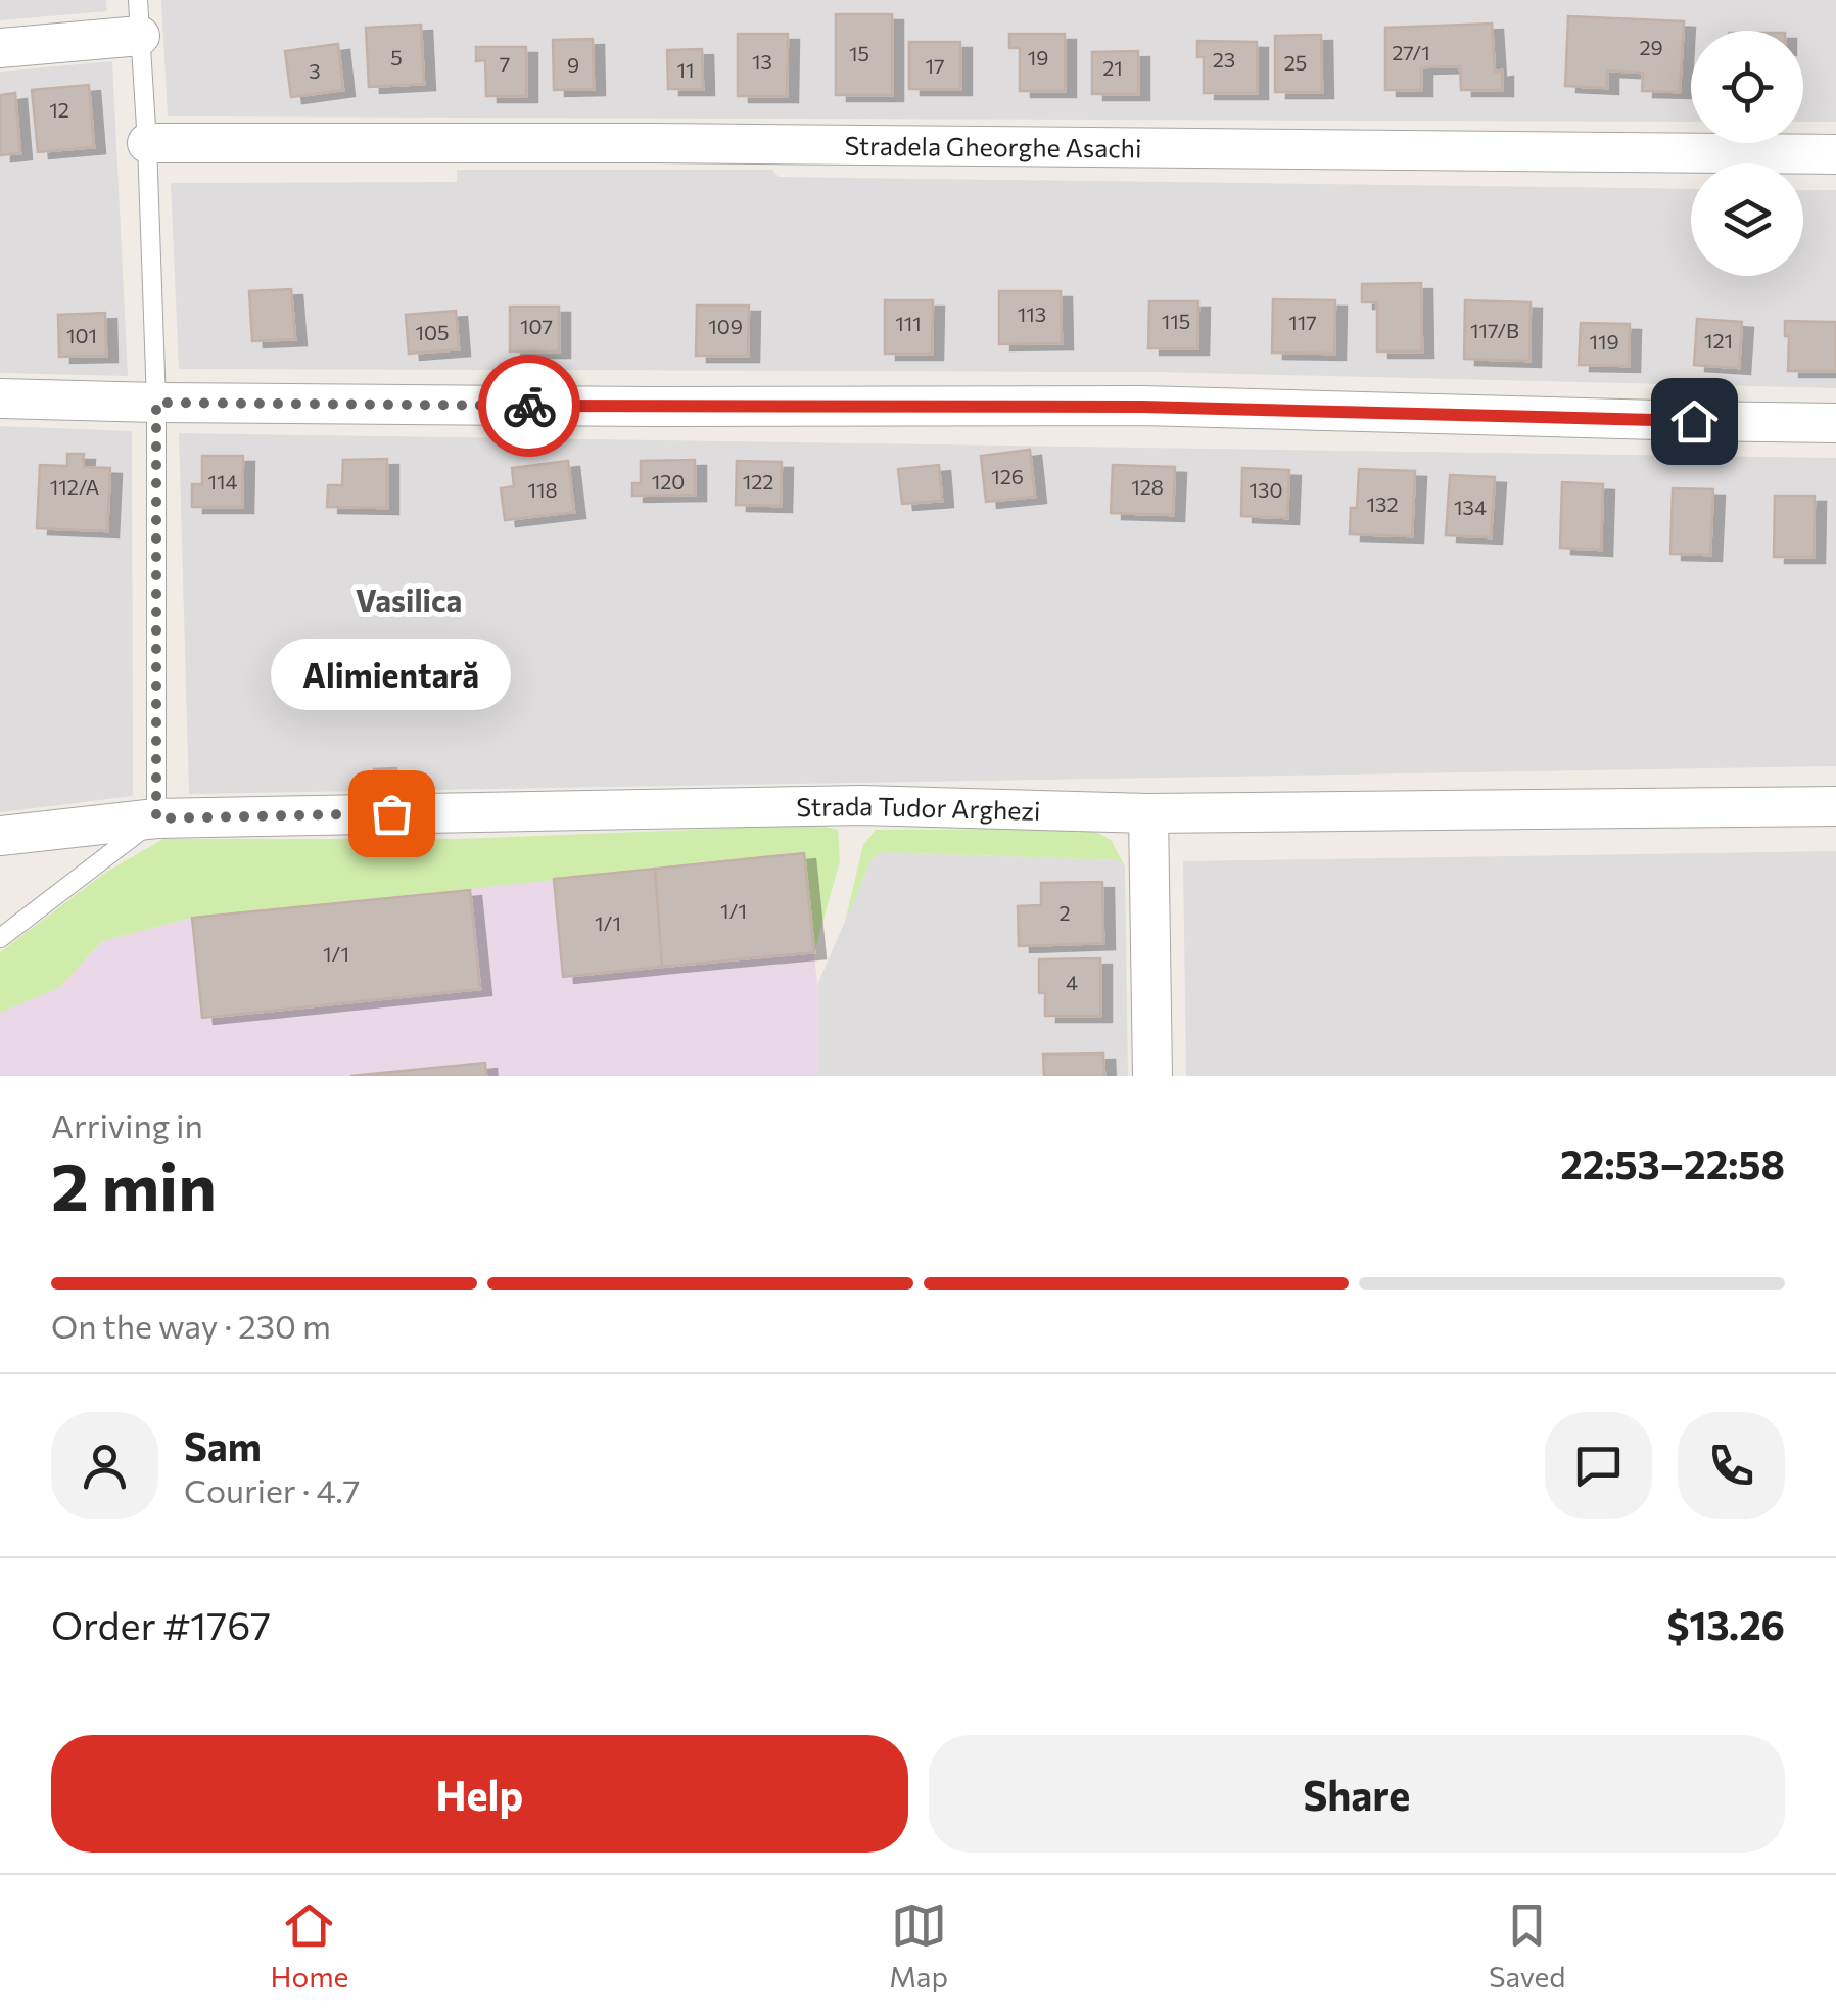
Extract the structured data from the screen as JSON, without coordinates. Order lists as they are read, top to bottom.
{
  "streets": {
    "street": ["Stradela Gheorghe Asachi", "Strada Tudor Arghezi"]
  },
  "districts": ["Vasilica"],
  "places": ["Alimientară"],
  "house_numbers": [
    "29",
    "27/1",
    "15",
    "5",
    "19",
    "23",
    "13",
    "25",
    "7",
    "9",
    "17",
    "21",
    "11",
    "3",
    "12",
    "113",
    "115",
    "117",
    "111",
    "107",
    "109",
    "117/B",
    "105",
    "101",
    "121",
    "119",
    "126",
    "114",
    "120",
    "122",
    "112/A",
    "128",
    "118",
    "130",
    "132",
    "134",
    "1/1",
    "2",
    "1/1",
    "1/1",
    "4"
  ],
  "page": {
    "bubble": "Alimientară",
    "heading": ["2 min", "Arriving in", "22:53–22:58"],
    "panel": [
      "Sam",
      "Courier · 4.7",
      "Order #1767",
      "$13.26"
    ],
    "bar": "On the way · 230 m",
    "buttons": ["Help", "Share"],
    "tabs": ["Home", "Map", "Saved"]
  }
}
